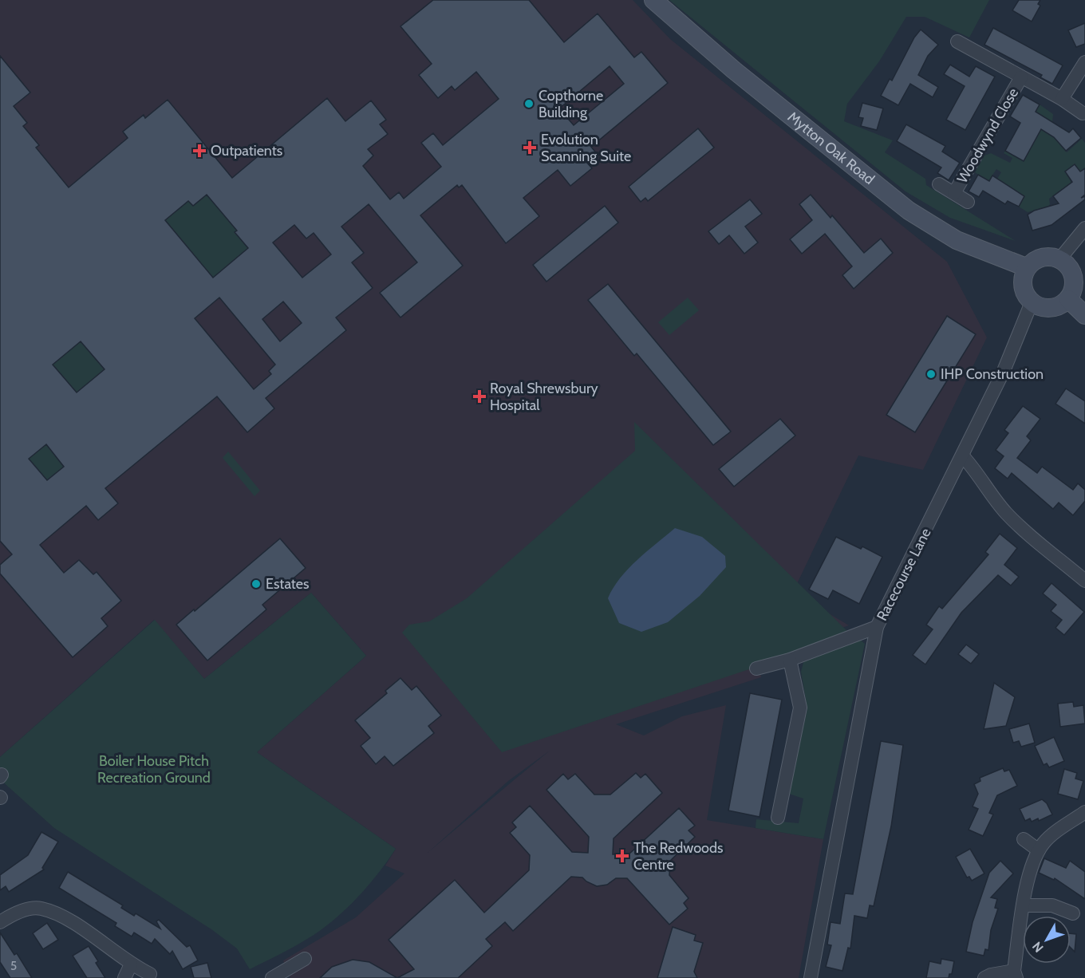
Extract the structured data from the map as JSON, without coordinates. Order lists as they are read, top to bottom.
{
  "streets": {
    "main road": ["Mytton Oak Road"],
    "street": ["Woodwynd Close", "Racecourse Lane"]
  },
  "crossings": [
    ["Mytton Oak Road", "Racecourse Lane"]
  ],
  "parks": ["Boiler House Pitch Recreation Ground"],
  "places": {
    "other": ["Copthorne Building", "IHP Construction", "Estates"],
    "health": [
      "Evolution Scanning Suite",
      "Outpatients",
      "Royal Shrewsbury Hospital",
      "The Redwoods Centre"
    ]
  },
  "house_numbers": ["5"],
  "north": "bottom left"
}
